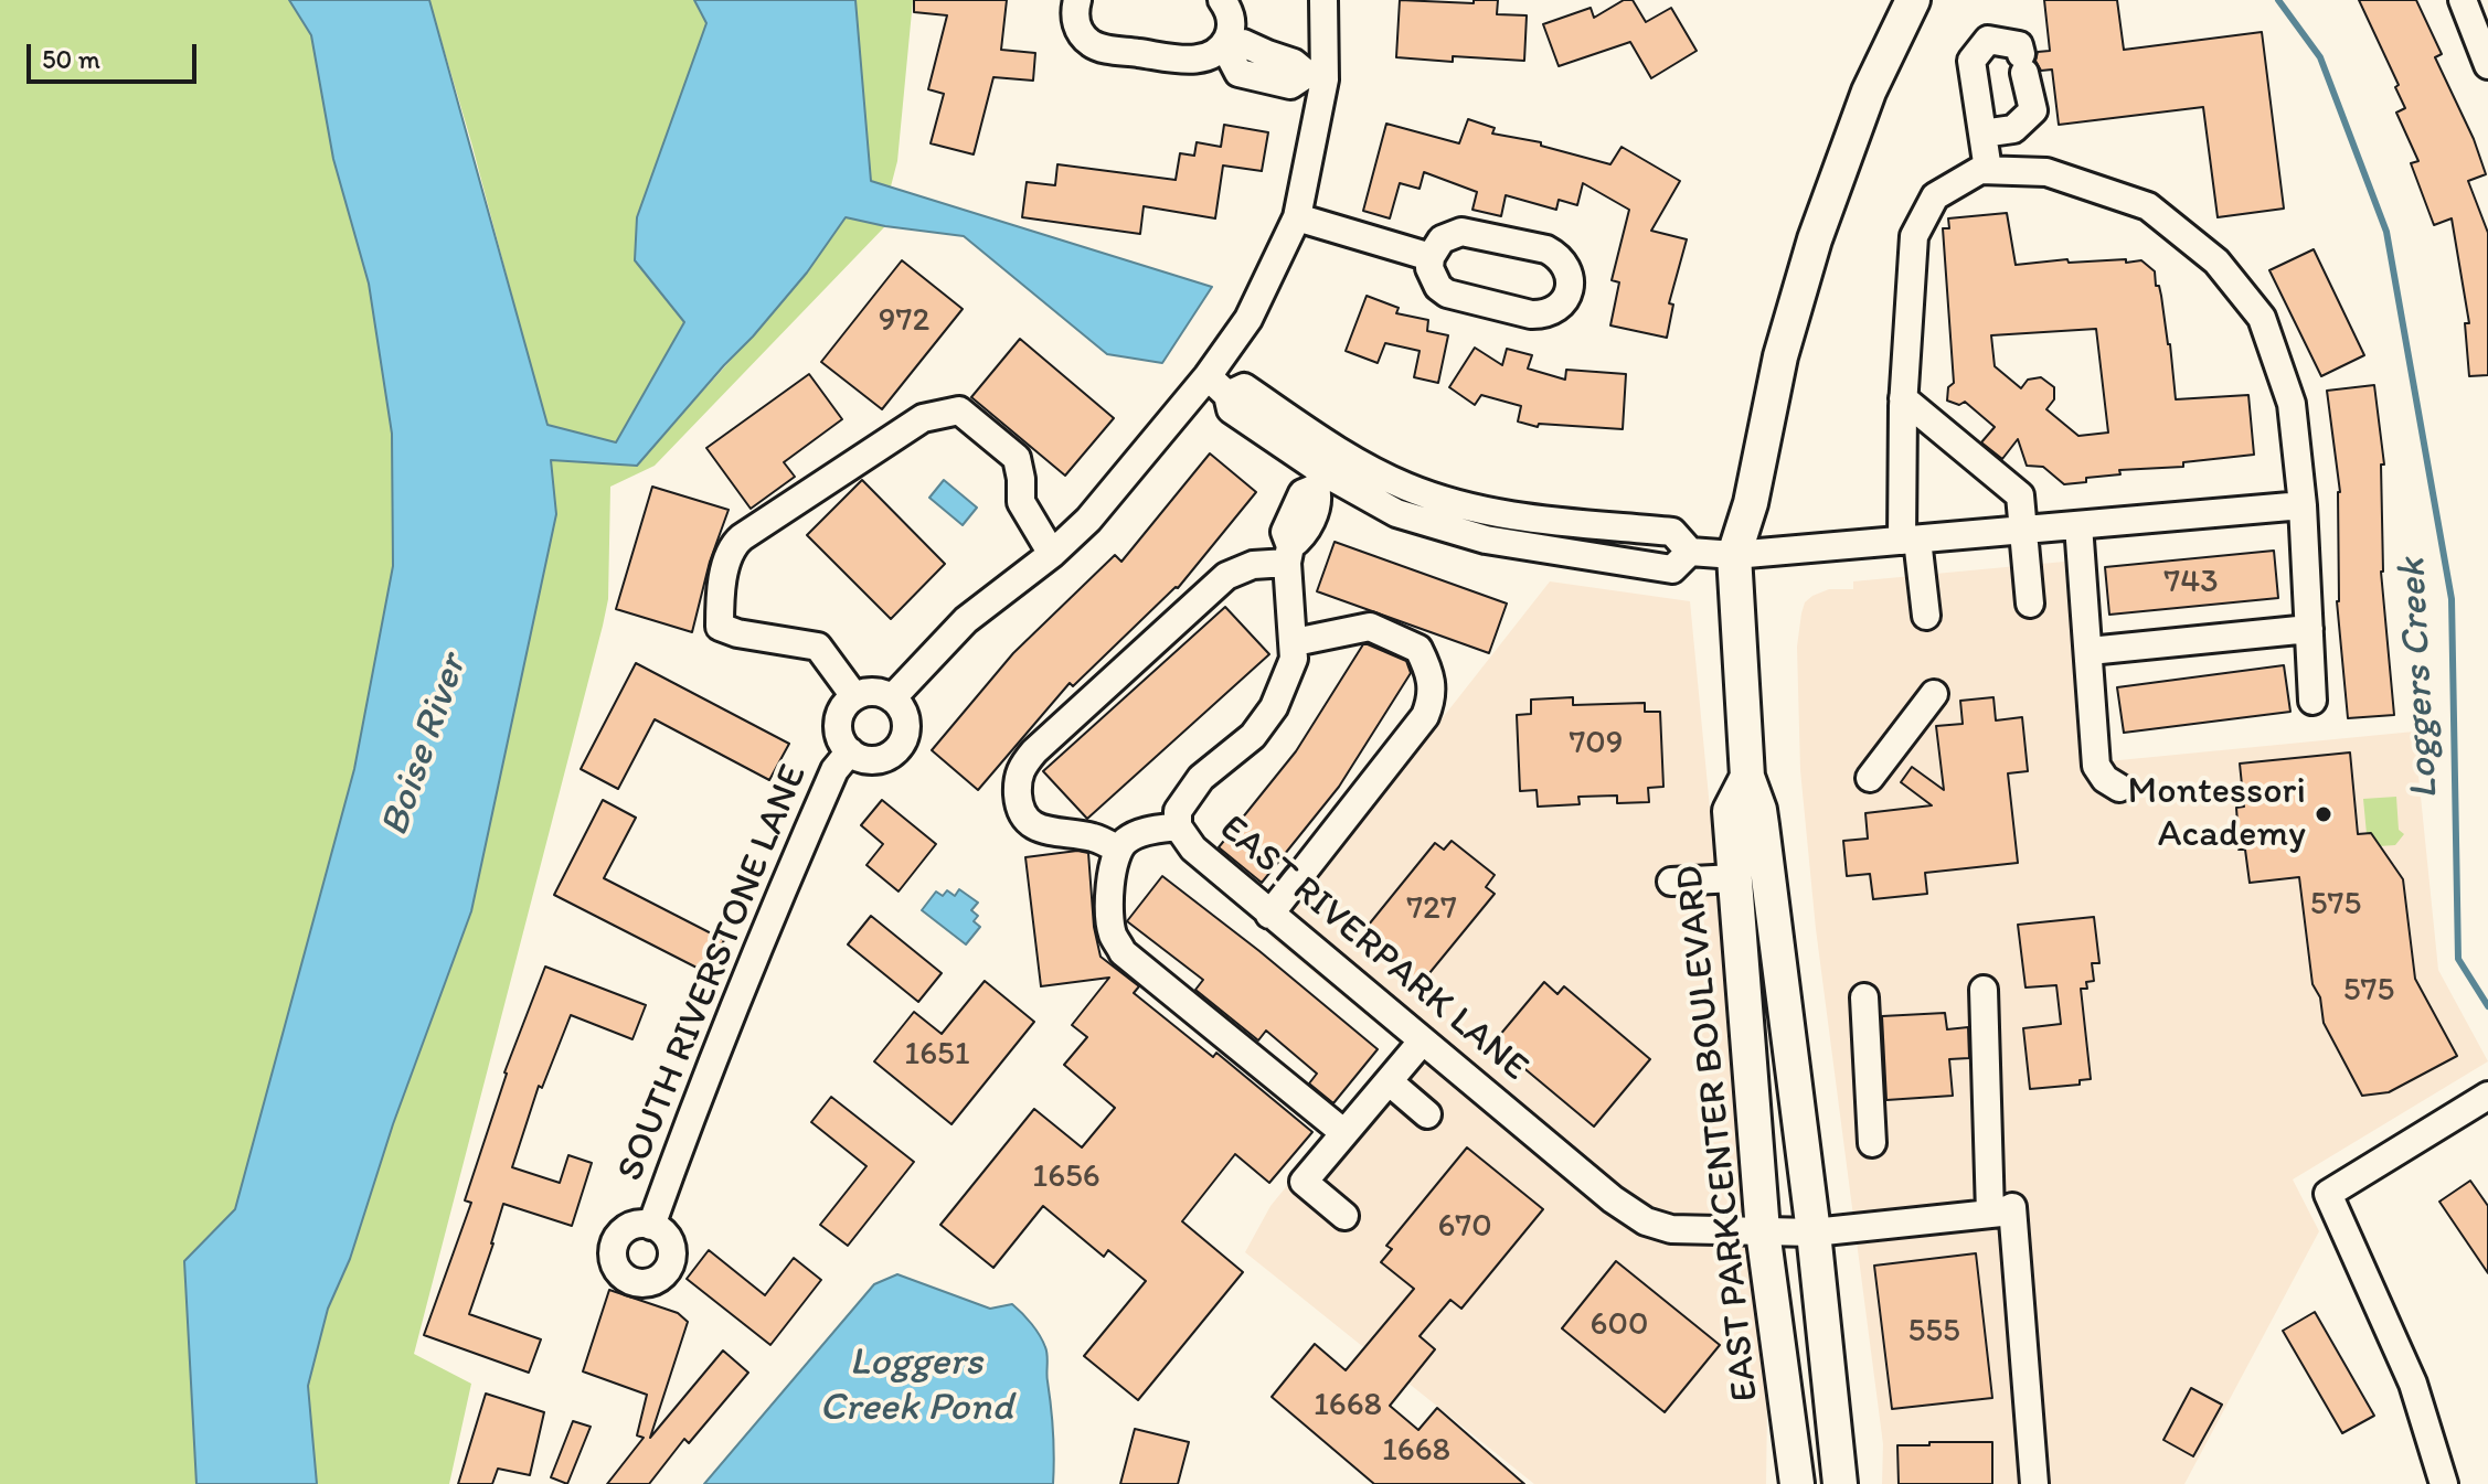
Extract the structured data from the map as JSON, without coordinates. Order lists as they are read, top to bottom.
{
  "streets": {
    "main road": ["EAST PARKCENTER BOULEVARD"],
    "street": ["EAST RIVERPARK LANE", "SOUTH RIVERSTONE LANE"]
  },
  "crossings": [
    ["EAST RIVERPARK LANE", "EAST PARKCENTER BOULEVARD"]
  ],
  "water": ["Loggers Creek", "Boise River", "Loggers Creek Pond"],
  "places": ["Montessori Academy"],
  "house_numbers": [
    "972",
    "743",
    "709",
    "575",
    "727",
    "575",
    "1651",
    "1656",
    "670",
    "600",
    "555",
    "1668",
    "1668"
  ],
  "scale_bar": "50 m"
}
